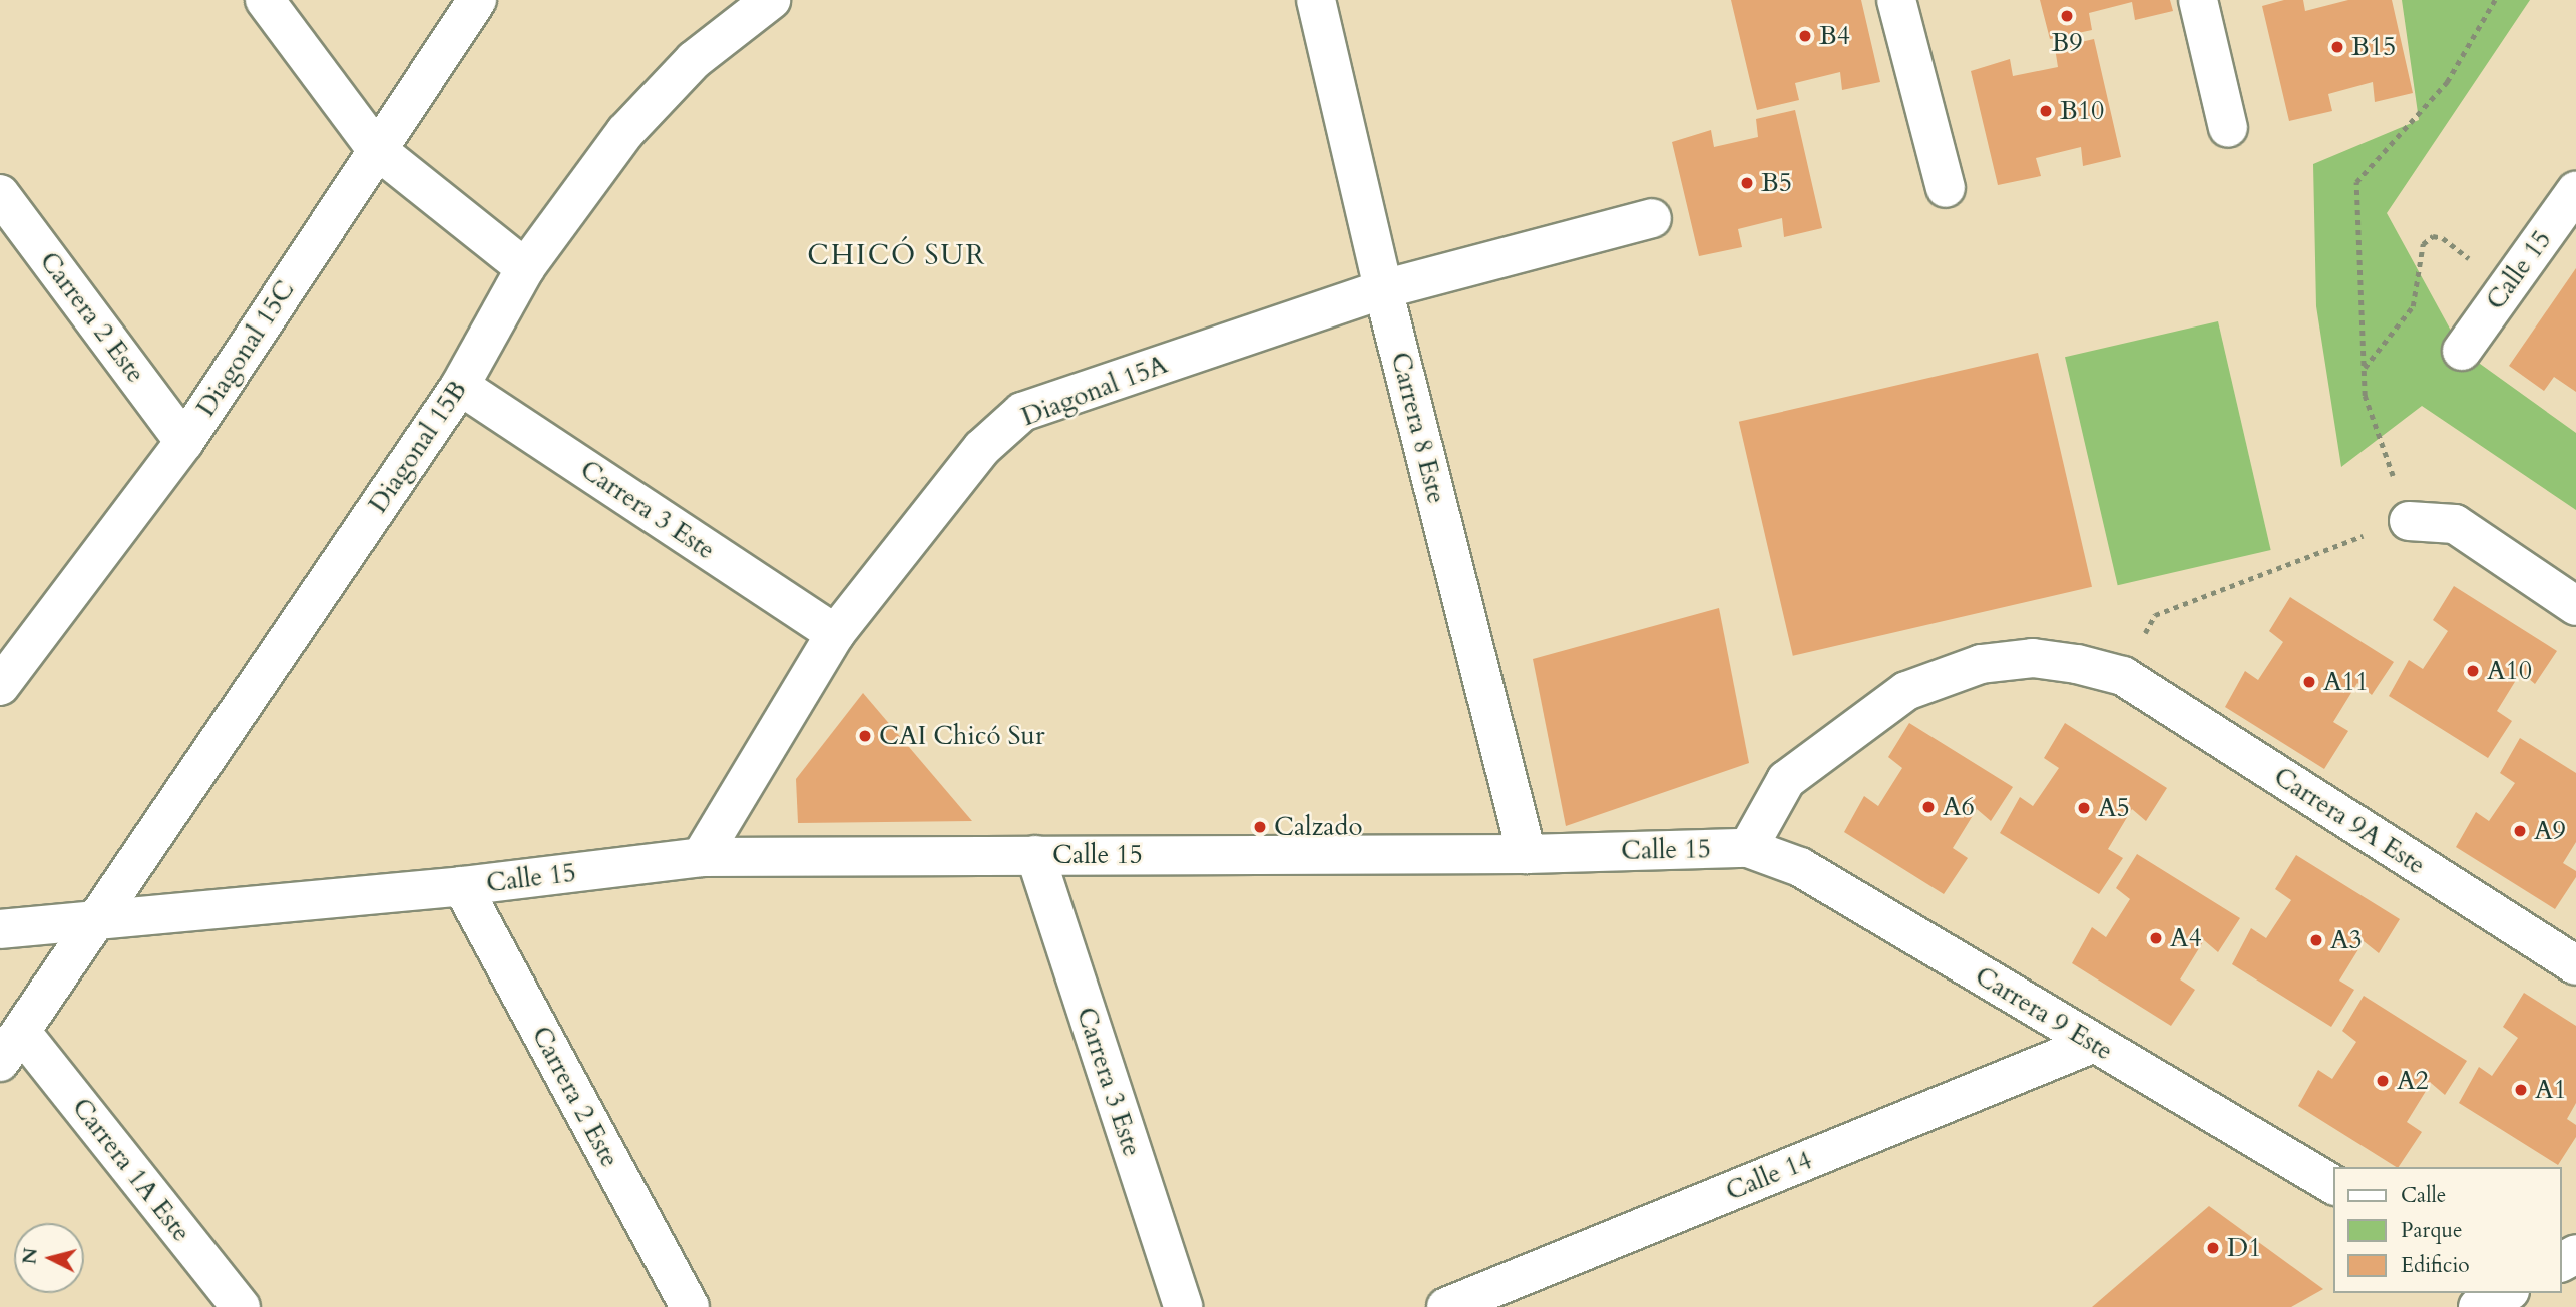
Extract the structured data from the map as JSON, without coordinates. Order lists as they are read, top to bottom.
{
  "streets": {
    "street": [
      "Calle 15",
      "Carrera 2 Este",
      "Diagonal 15C",
      "Diagonal 15A",
      "Carrera 8 Este",
      "Diagonal 15B",
      "Carrera 3 Este",
      "Carrera 9A Este",
      "Carrera 9 Este",
      "Carrera 1A Este",
      "Calle 14"
    ]
  },
  "crossings": [
    ["Calle 15", "Carrera 2 Este"],
    ["Calle 15", "Diagonal 15A"],
    ["Calle 15", "Carrera 8 Este"],
    ["Calle 15", "Diagonal 15B"],
    ["Calle 15", "Carrera 3 Este"],
    ["Calle 15", "Carrera 9A Este"],
    ["Calle 15", "Carrera 9 Este"],
    ["Carrera 2 Este", "Diagonal 15C"],
    ["Diagonal 15A", "Carrera 8 Este"],
    ["Diagonal 15A", "Carrera 3 Este"],
    ["Diagonal 15B", "Carrera 3 Este"],
    ["Diagonal 15B", "Carrera 1A Este"],
    ["Carrera 9 Este", "Calle 14"]
  ],
  "districts": ["CHICÓ SUR"],
  "places": [
    "B9",
    "B4",
    "B15",
    "B10",
    "B5",
    "A10",
    "A11",
    "CAI Chicó Sur",
    "A6",
    "A5",
    "Calzado",
    "A9",
    "A4",
    "A3",
    "A2",
    "A1",
    "D1"
  ],
  "legend": ["Calle", "Parque", "Edificio"],
  "north": "left"
}
